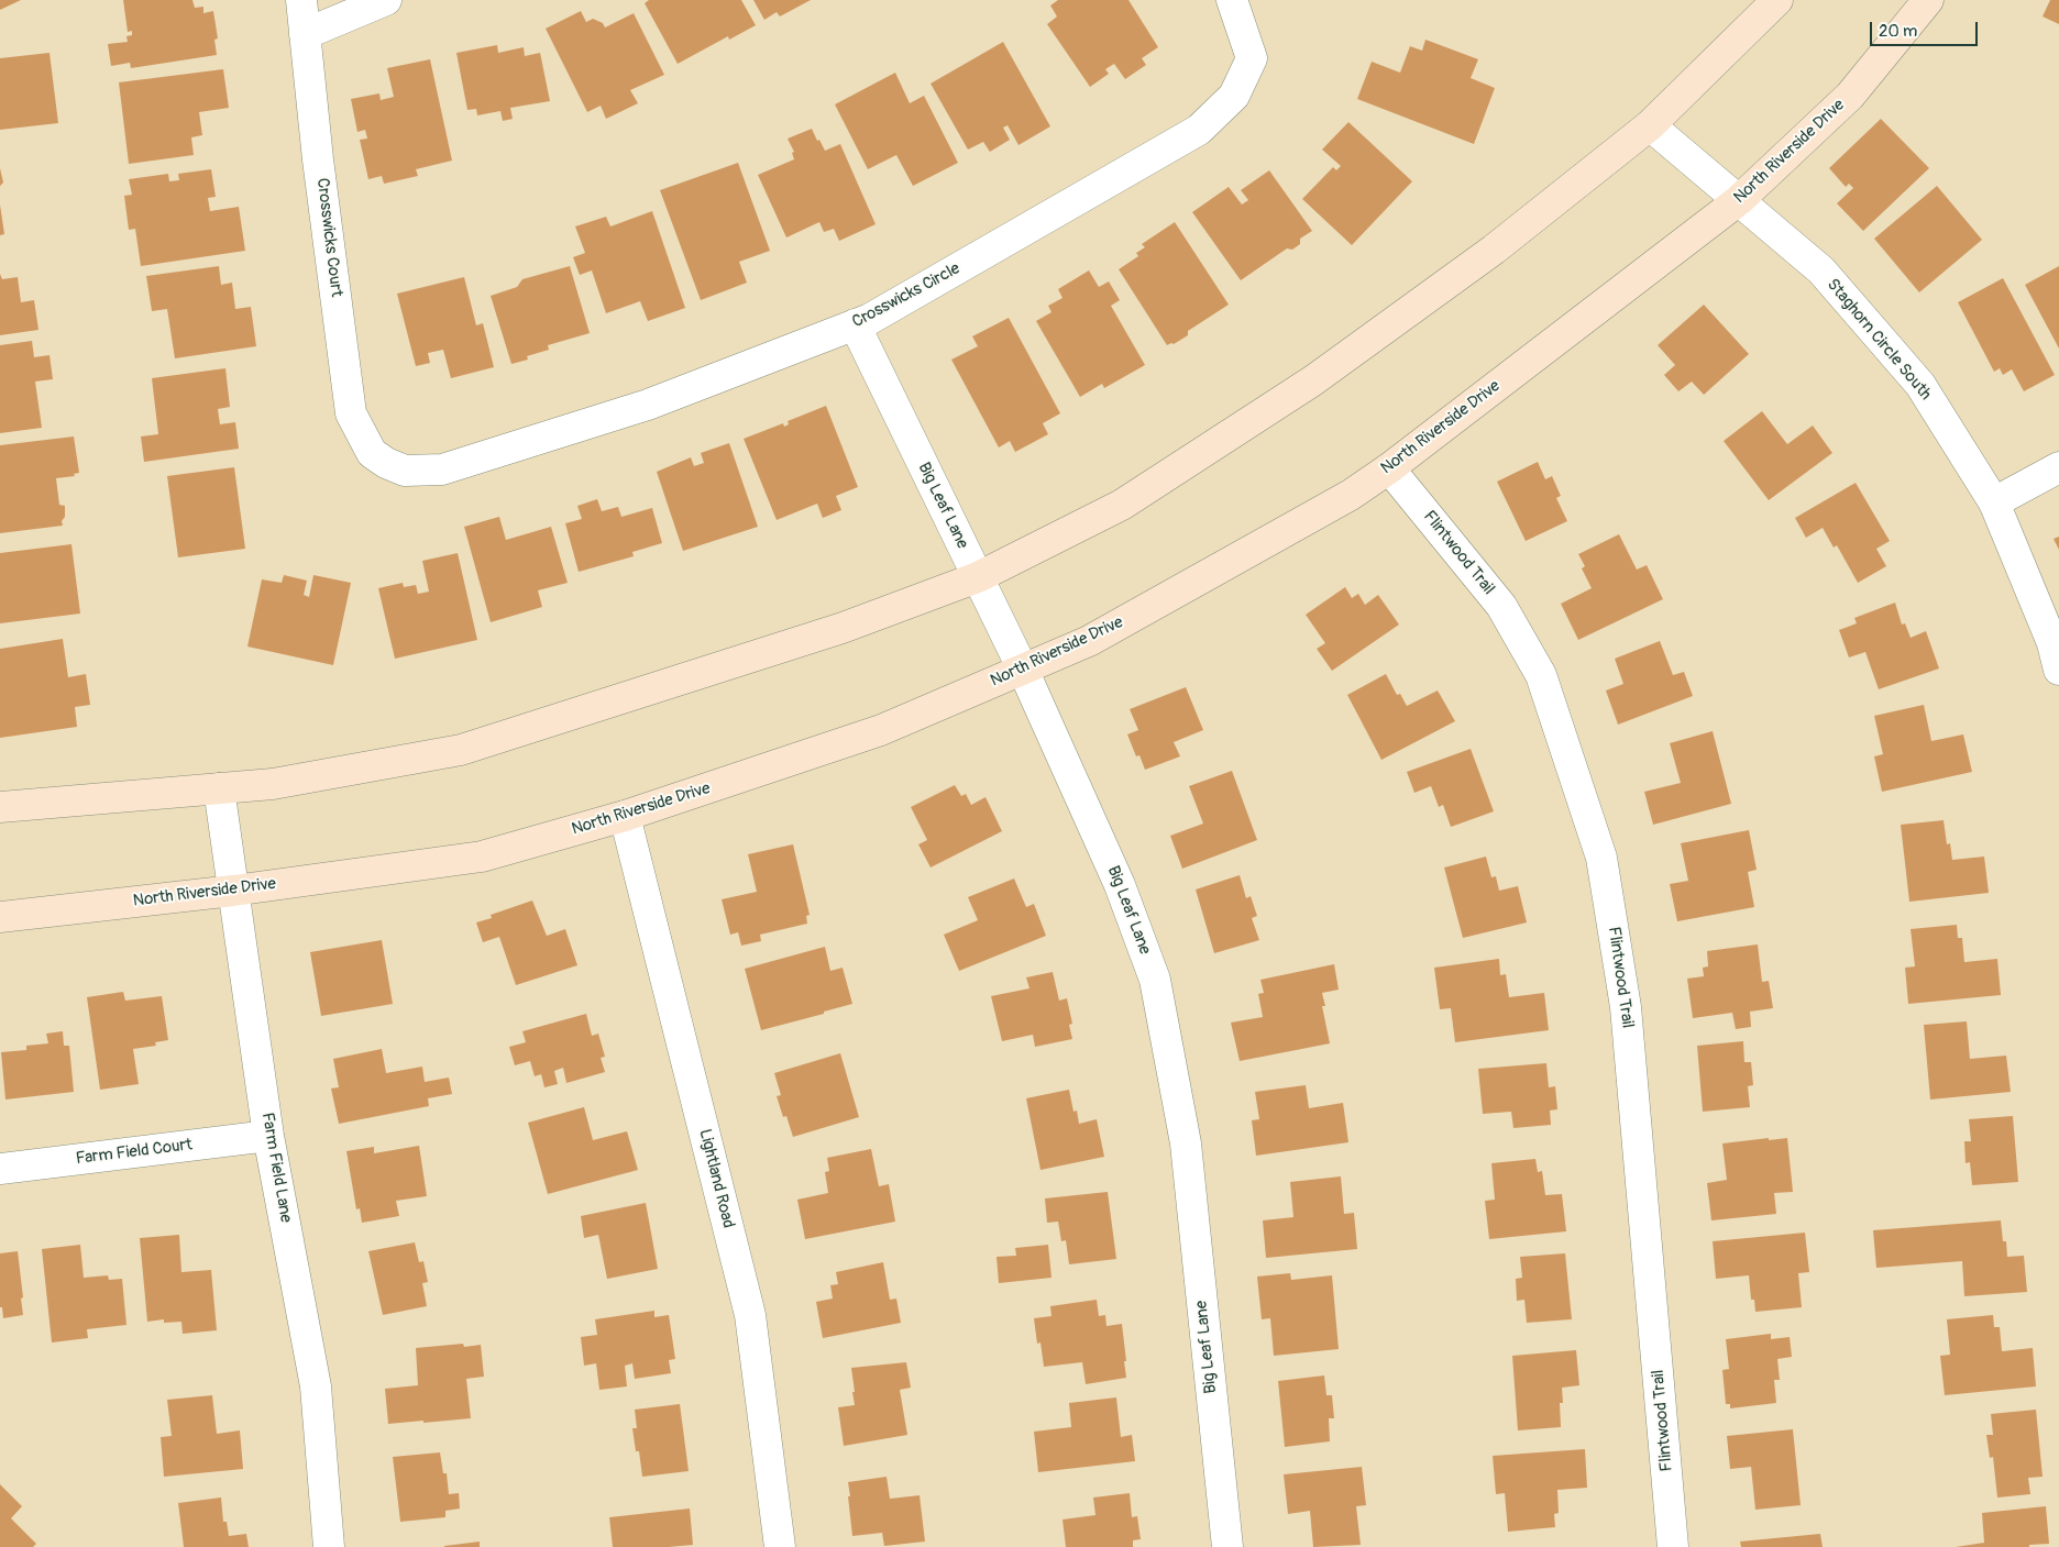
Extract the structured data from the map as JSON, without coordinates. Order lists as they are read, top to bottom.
{
  "streets": {
    "main road": ["North Riverside Drive"],
    "street": [
      "Crosswicks Court",
      "Crosswicks Circle",
      "Staghorn Circle South",
      "Big Leaf Lane",
      "Flintwood Trail",
      "Farm Field Court",
      "Farm Field Lane",
      "Lightland Road"
    ]
  },
  "crossings": [
    ["North Riverside Drive", "Staghorn Circle South"],
    ["North Riverside Drive", "Big Leaf Lane"],
    ["North Riverside Drive", "Flintwood Trail"],
    ["North Riverside Drive", "Farm Field Lane"],
    ["North Riverside Drive", "Lightland Road"],
    ["Crosswicks Court", "Crosswicks Circle"],
    ["Crosswicks Circle", "Big Leaf Lane"],
    ["Farm Field Court", "Farm Field Lane"]
  ],
  "scale_bar": "20 m"
}
